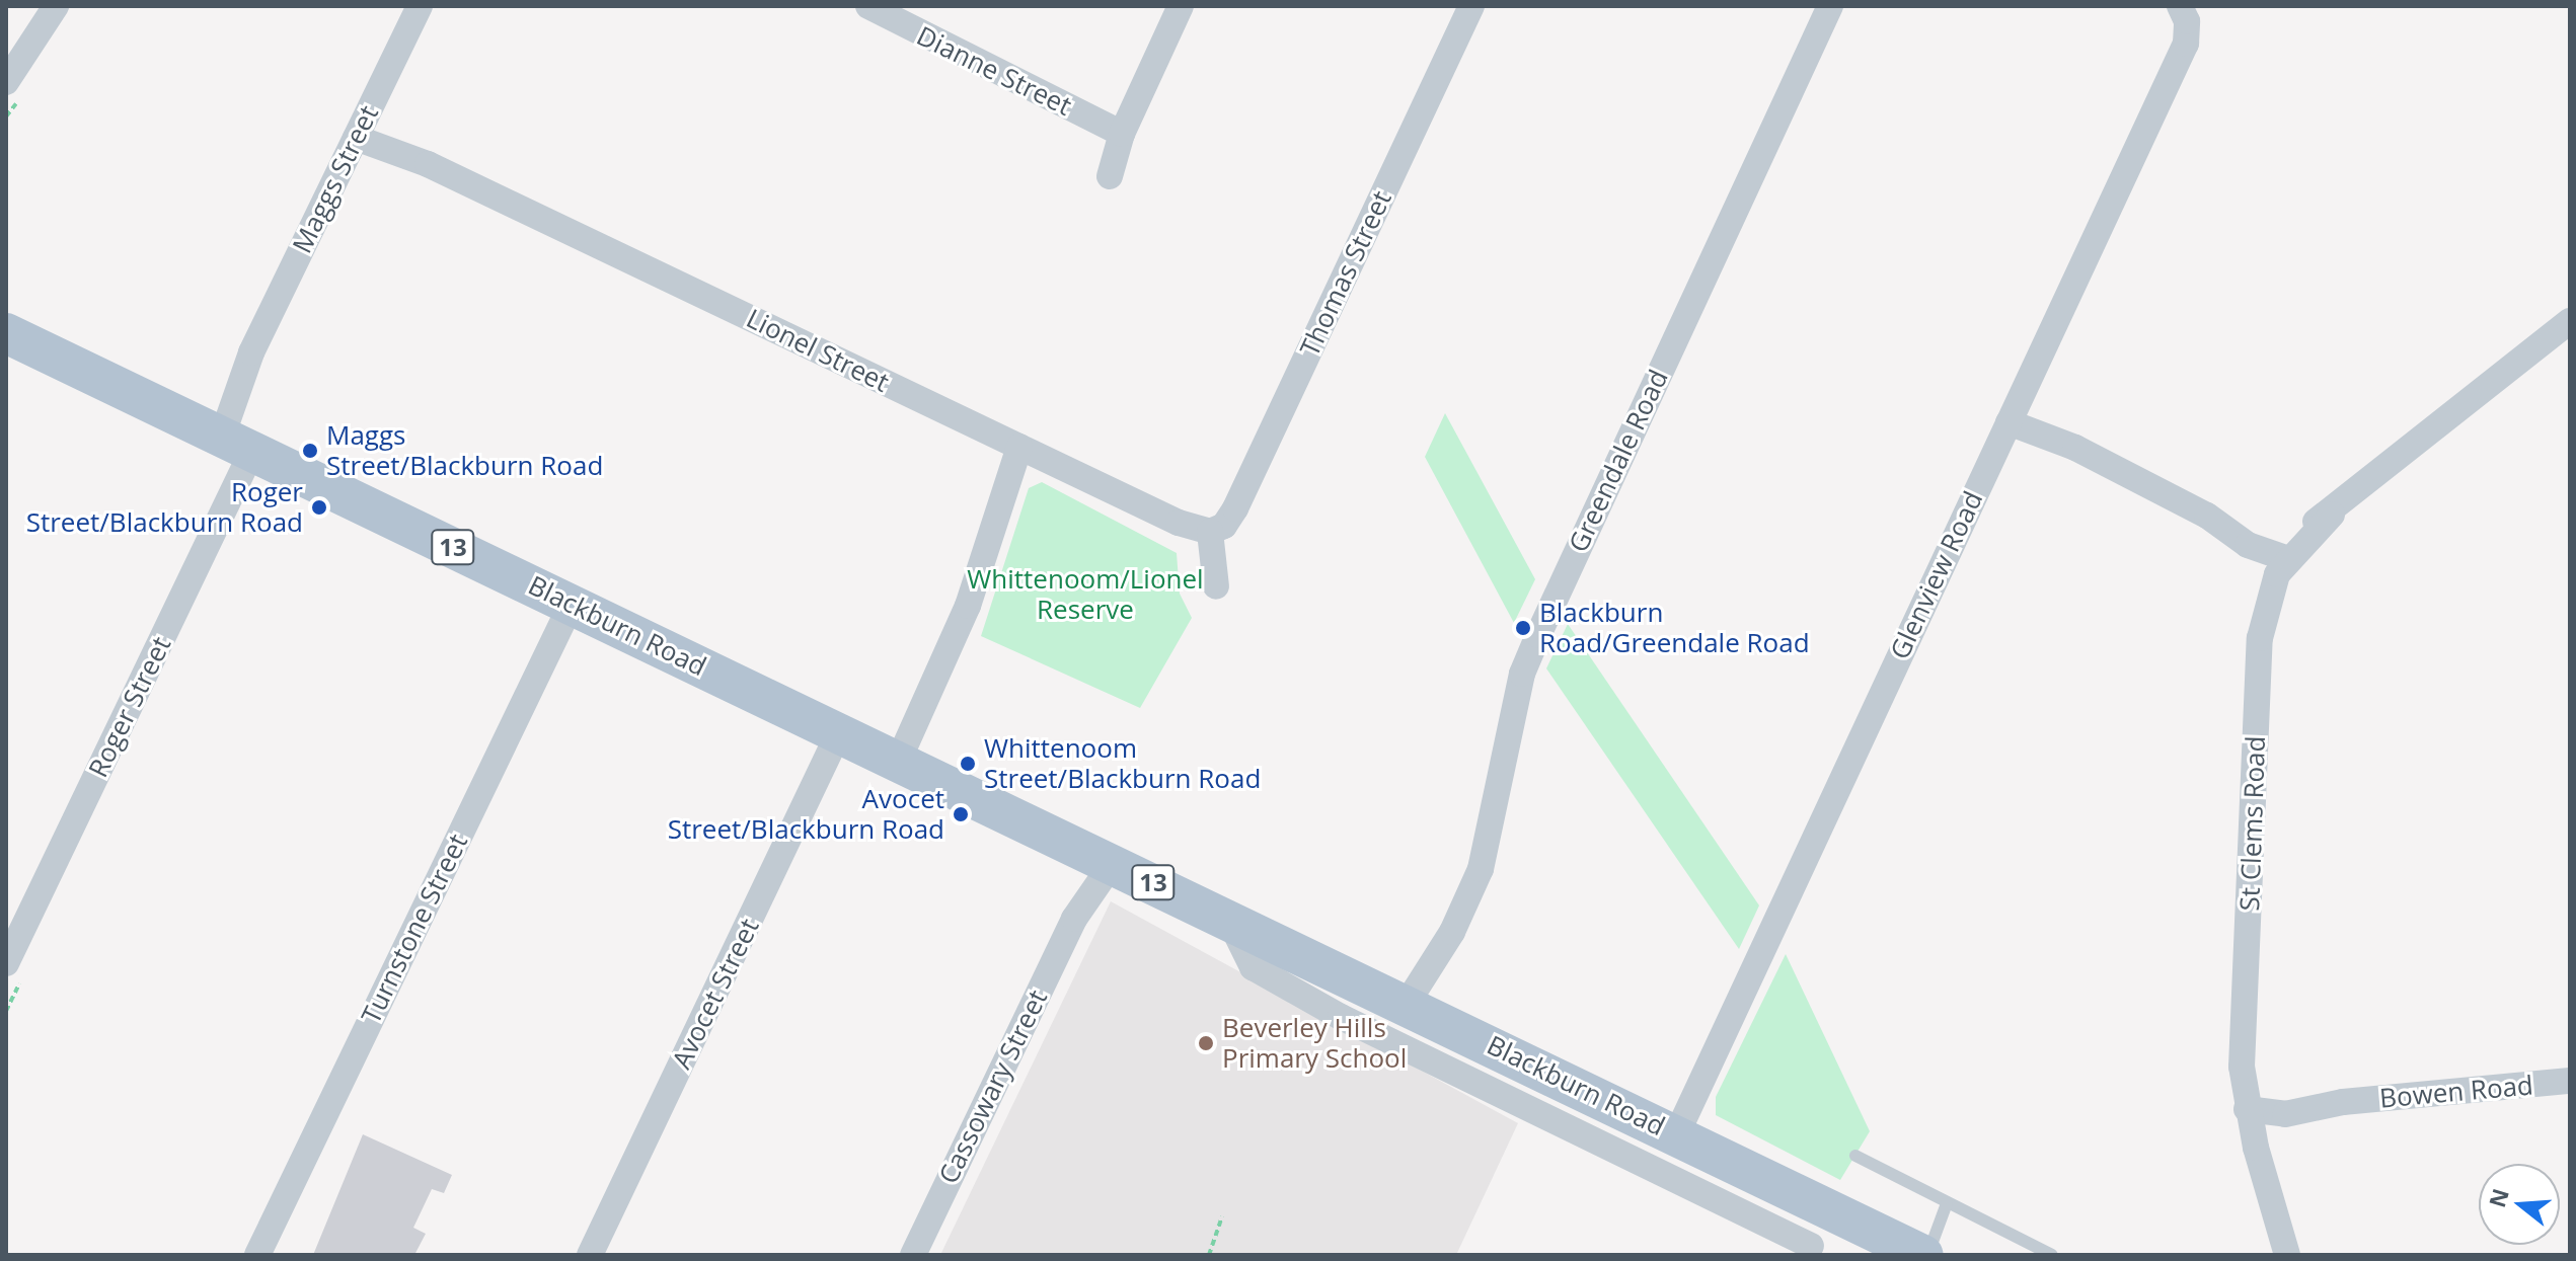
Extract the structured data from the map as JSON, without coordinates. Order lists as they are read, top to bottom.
{
  "streets": {
    "main road": ["13", "Blackburn Road"],
    "street": [
      "Dianne Street",
      "Maggs Street",
      "Thomas Street",
      "Lionel Street",
      "Greendale Road",
      "Glenview Road",
      "Roger Street",
      "St Clems Road",
      "Turnstone Street",
      "Avocet Street",
      "Cassowary Street",
      "Bowen Road"
    ]
  },
  "crossings": [
    ["Maggs Street", "Lionel Street"],
    ["Maggs Street", "Blackburn Road"],
    ["Maggs Street", "Roger Street"],
    ["Thomas Street", "Lionel Street"],
    ["Greendale Road", "Blackburn Road"],
    ["Glenview Road", "Blackburn Road"],
    ["Blackburn Road", "Roger Street"],
    ["Blackburn Road", "Turnstone Street"],
    ["Blackburn Road", "Avocet Street"],
    ["Blackburn Road", "Cassowary Street"],
    ["St Clems Road", "Bowen Road"]
  ],
  "parks": ["Whittenoom/Lionel Reserve"],
  "places": [
    "Maggs Street/Blackburn Road",
    "Roger Street/Blackburn Road",
    "Blackburn Road/Greendale Road",
    "Whittenoom Street/Blackburn Road",
    "Avocet Street/Blackburn Road",
    "Beverley Hills Primary School"
  ],
  "north": "left"
}
